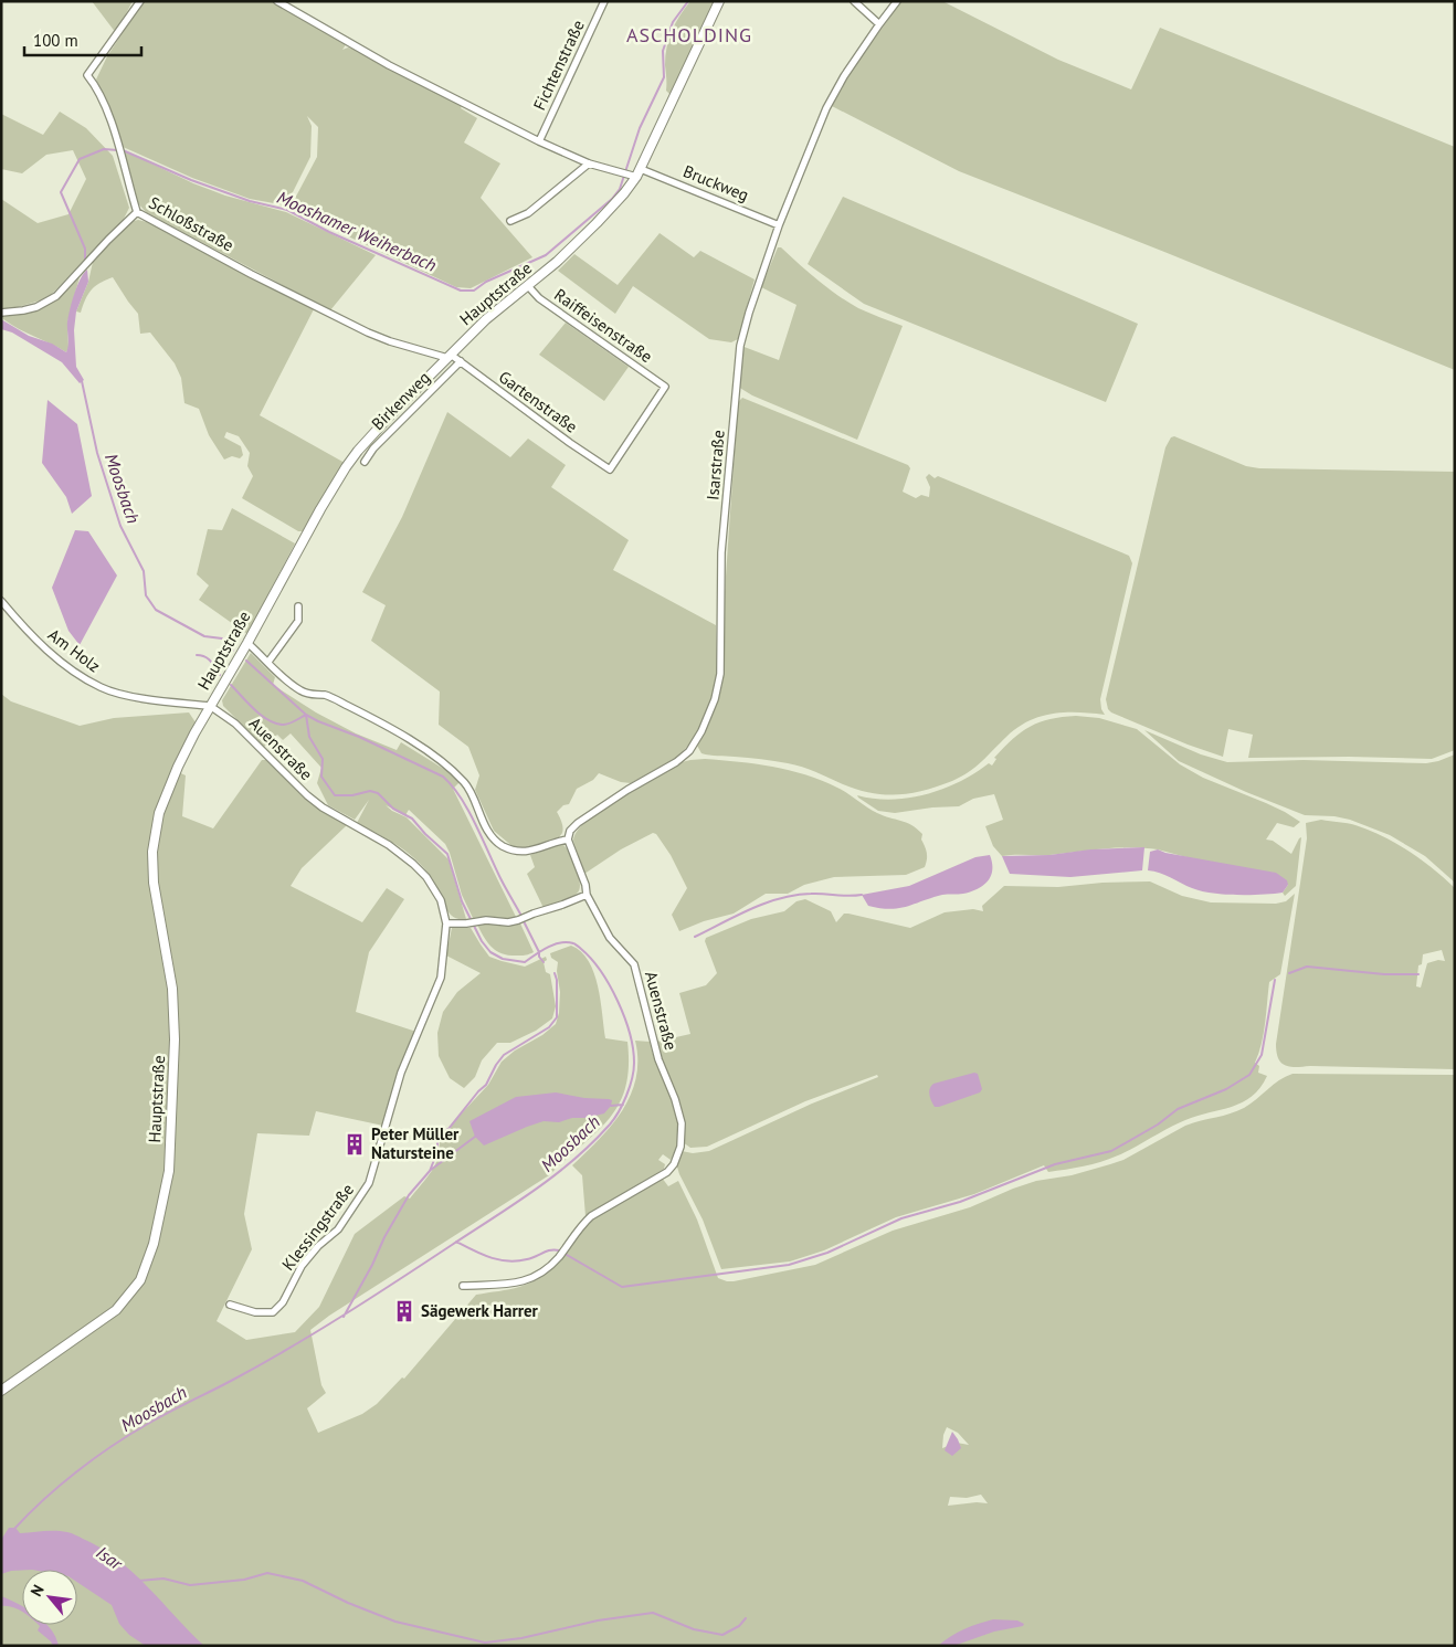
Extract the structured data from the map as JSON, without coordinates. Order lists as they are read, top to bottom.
{
  "streets": {
    "main road": ["Hauptstraße"],
    "street": [
      "Fichtenstraße",
      "Bruckweg",
      "Schloßstraße",
      "Raiffeisenstraße",
      "Birkenweg",
      "Gartenstraße",
      "Isarstraße",
      "Am Holz",
      "Auenstraße",
      "Klessingstraße"
    ]
  },
  "crossings": [
    ["Bruckweg", "Hauptstraße"],
    ["Bruckweg", "Isarstraße"],
    ["Schloßstraße", "Hauptstraße"],
    ["Schloßstraße", "Gartenstraße"],
    ["Hauptstraße", "Raiffeisenstraße"],
    ["Hauptstraße", "Gartenstraße"],
    ["Hauptstraße", "Am Holz"],
    ["Hauptstraße", "Auenstraße"],
    ["Raiffeisenstraße", "Gartenstraße"],
    ["Birkenweg", "Gartenstraße"],
    ["Am Holz", "Auenstraße"],
    ["Auenstraße", "Klessingstraße"]
  ],
  "districts": ["ASCHOLDING"],
  "water": ["Mooshamer Weiherbach", "Moosbach", "Isar"],
  "places": {
    "building": ["Peter Müller Natursteine", "Sägewerk Harrer"]
  },
  "scale_bar": "100 m",
  "north": "top left"
}
